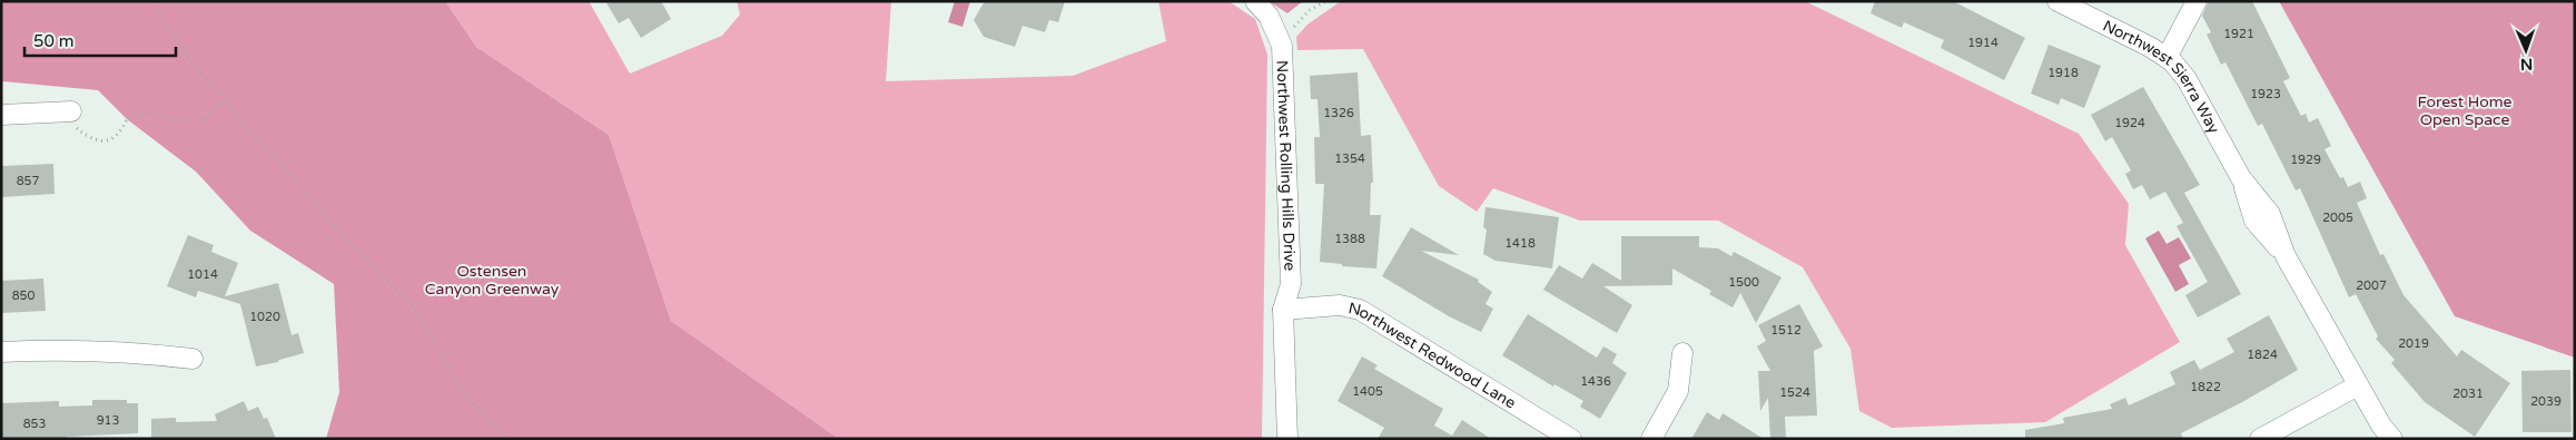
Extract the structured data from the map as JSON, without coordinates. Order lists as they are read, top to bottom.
{
  "streets": {
    "street": ["Northwest Sierra Way", "Northwest Rolling Hills Drive", "Northwest Redwood Lane"]
  },
  "crossings": [
    ["Northwest Rolling Hills Drive", "Northwest Redwood Lane"]
  ],
  "parks": ["Forest Home Open Space", "Ostensen Canyon Greenway"],
  "house_numbers": [
    "1921",
    "1914",
    "1918",
    "1923",
    "1326",
    "1924",
    "1354",
    "1929",
    "857",
    "2005",
    "1388",
    "1418",
    "1014",
    "1500",
    "2007",
    "850",
    "1020",
    "1512",
    "2019",
    "1824",
    "1436",
    "1822",
    "1405",
    "1524",
    "2031",
    "2039",
    "913",
    "853"
  ],
  "scale_bar": "50 m",
  "north": "bottom"
}
